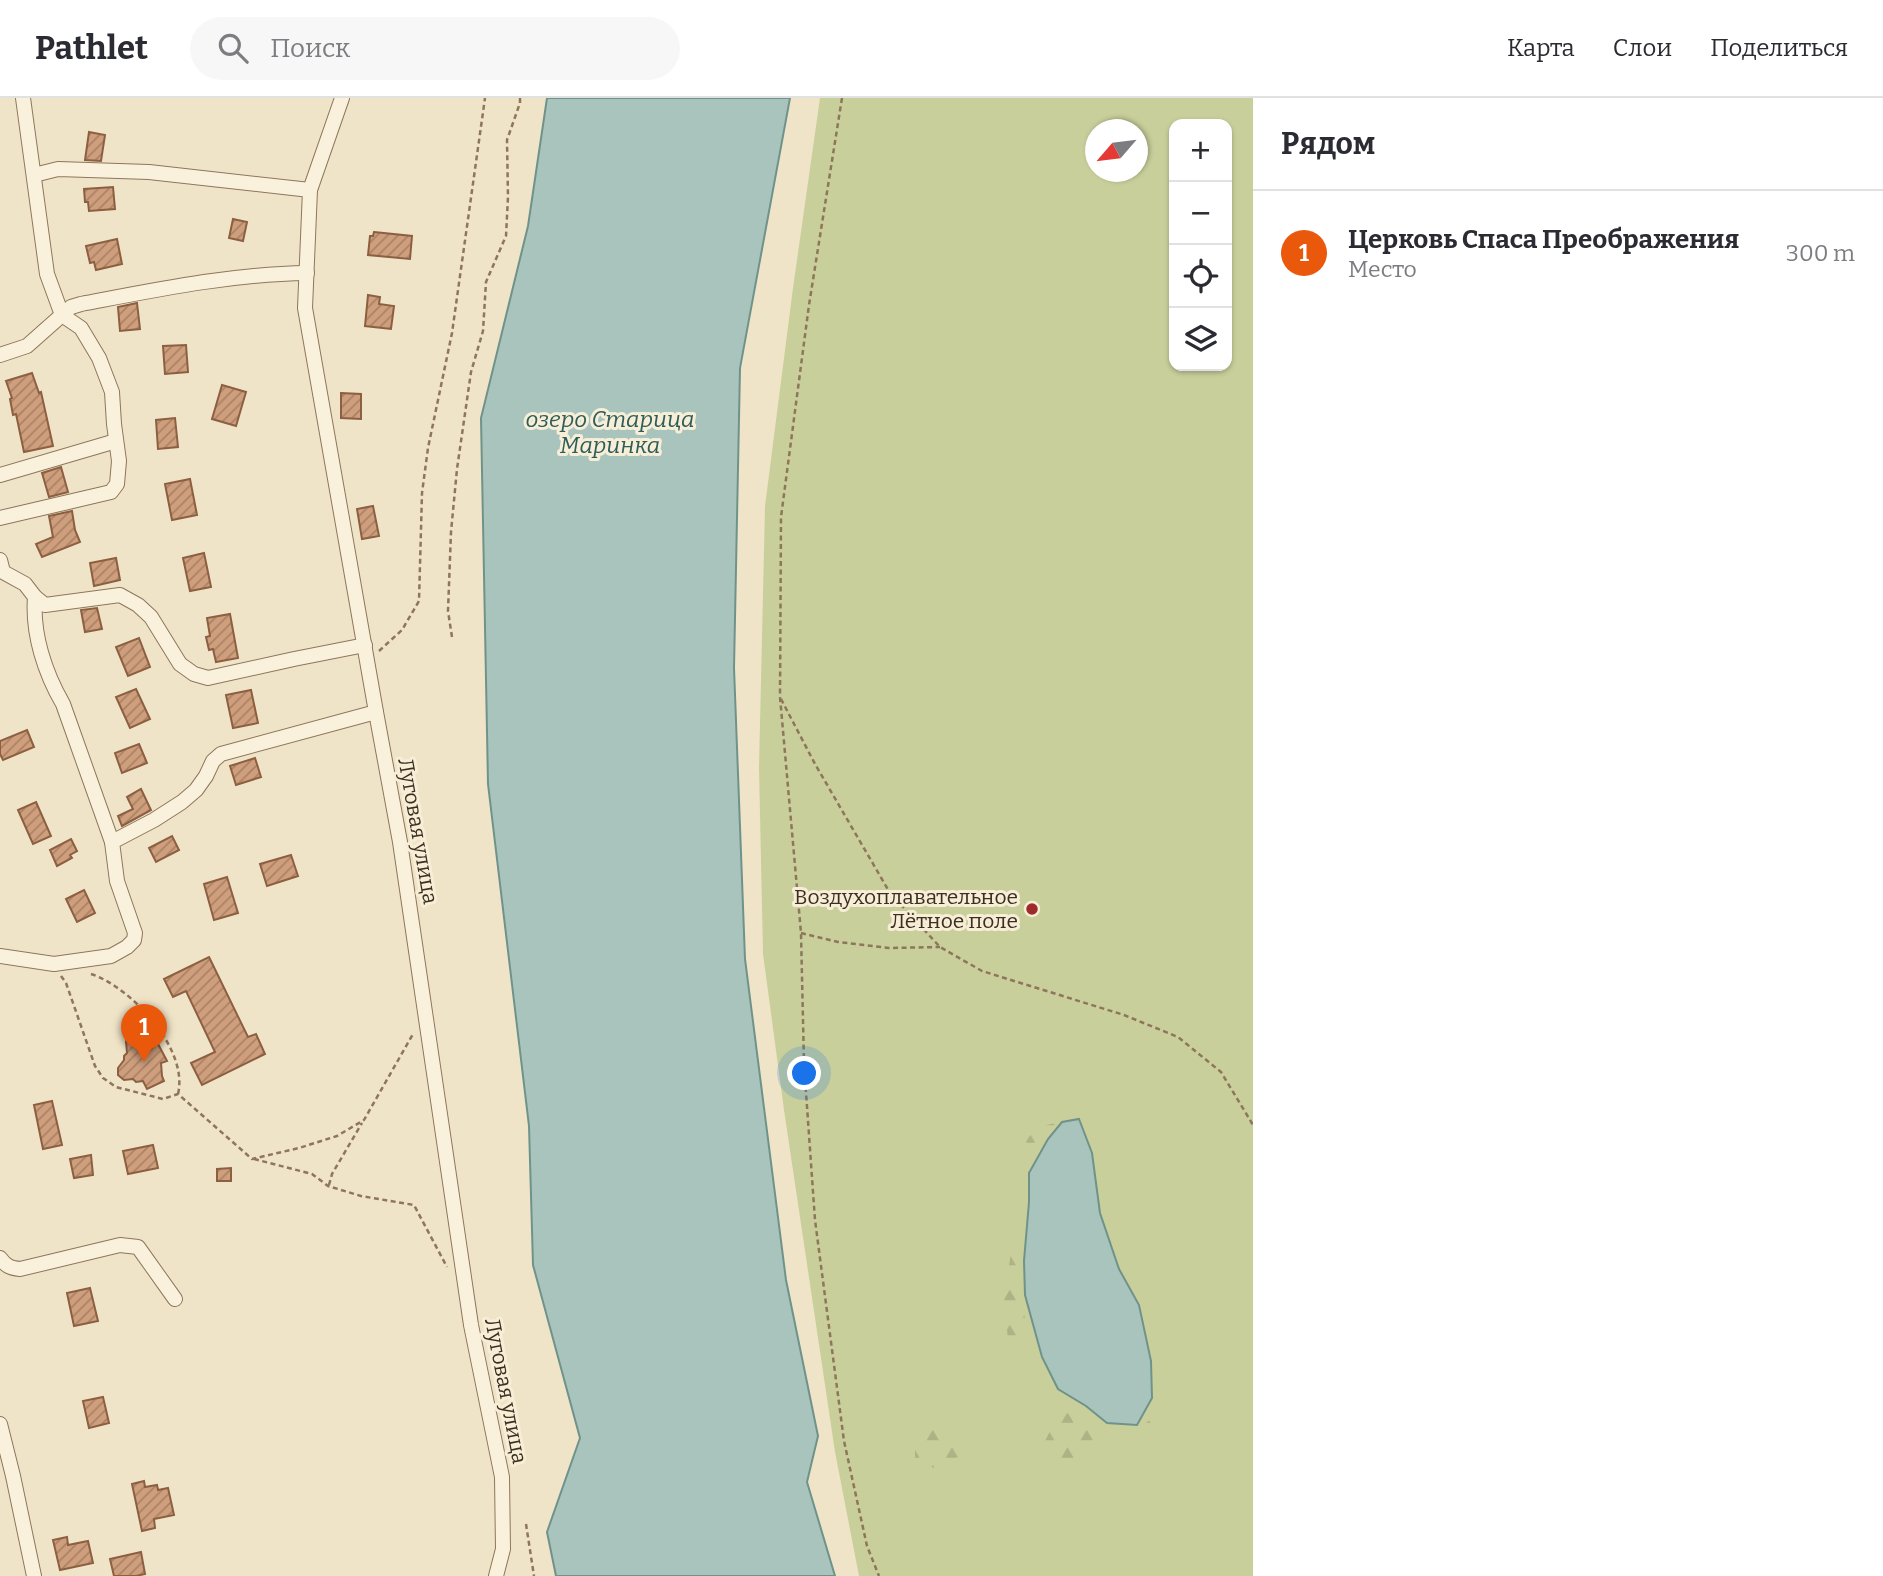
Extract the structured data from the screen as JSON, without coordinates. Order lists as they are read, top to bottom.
{
  "streets": {
    "street": ["Луговая улица"]
  },
  "water": ["озеро Старица Маринка"],
  "places": ["Воздухоплавательное Лётное поле"],
  "north": "bottom left",
  "page": {
    "header": "Pathlet",
    "search": "Поиск",
    "nav": ["Карта", "Слои", "Поделиться"],
    "heading": "Рядом",
    "map_buttons": ["+", "−"],
    "list": [
      {
        "mark": "1",
        "name": "Церковь Спаса Преображения",
        "note": "Место",
        "value": "300 m"
      }
    ],
    "pins": "1"
  }
}
